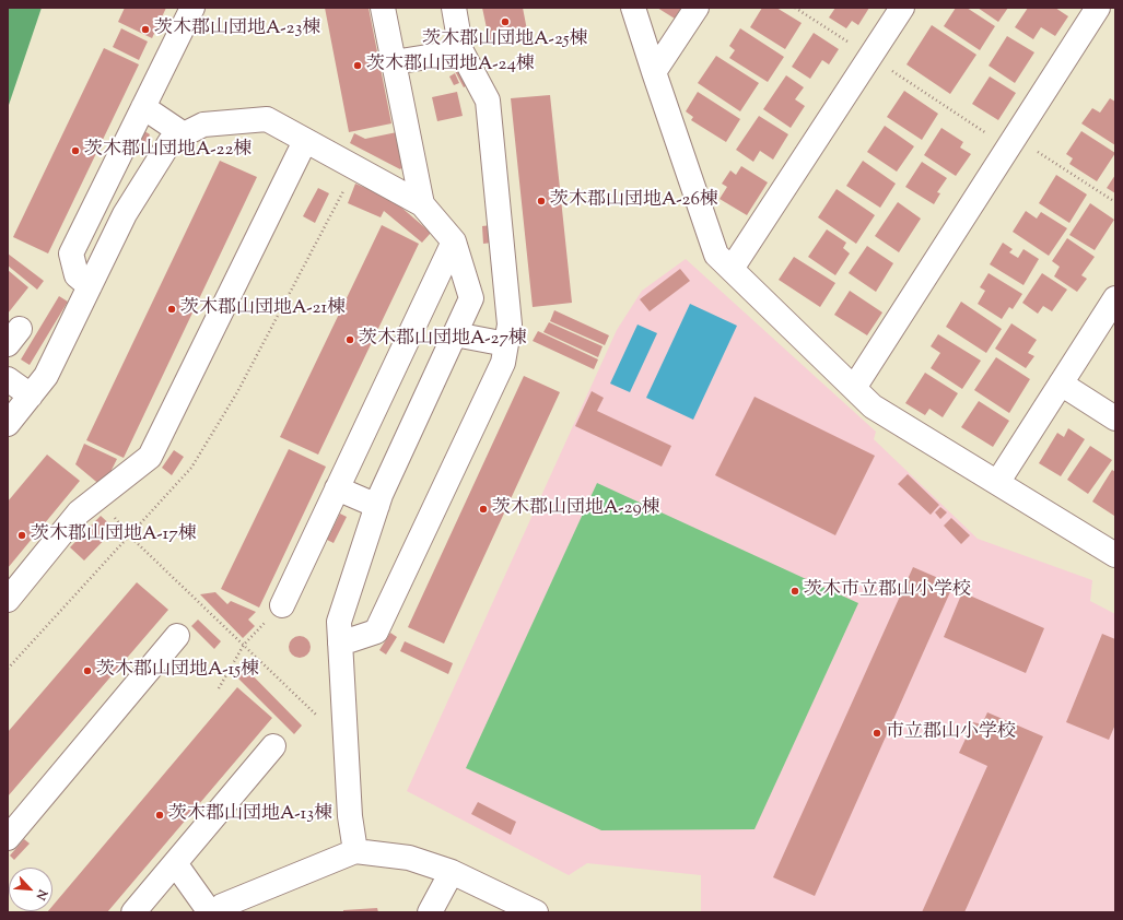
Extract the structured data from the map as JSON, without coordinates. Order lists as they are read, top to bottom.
{
  "places": [
    "茨木郡山団地A-25棟",
    "茨木郡山団地A-23棟",
    "茨木郡山団地A-24棟",
    "茨木郡山団地A-22棟",
    "茨木郡山団地A-26棟",
    "茨木郡山団地A-21棟",
    "茨木郡山団地A-27棟",
    "茨木郡山団地A-29棟",
    "茨木郡山団地A-17棟",
    "茨木市立郡山小学校",
    "茨木郡山団地A-15棟",
    "市立郡山小学校",
    "茨木郡山団地A-13棟"
  ],
  "north": "bottom right"
}
